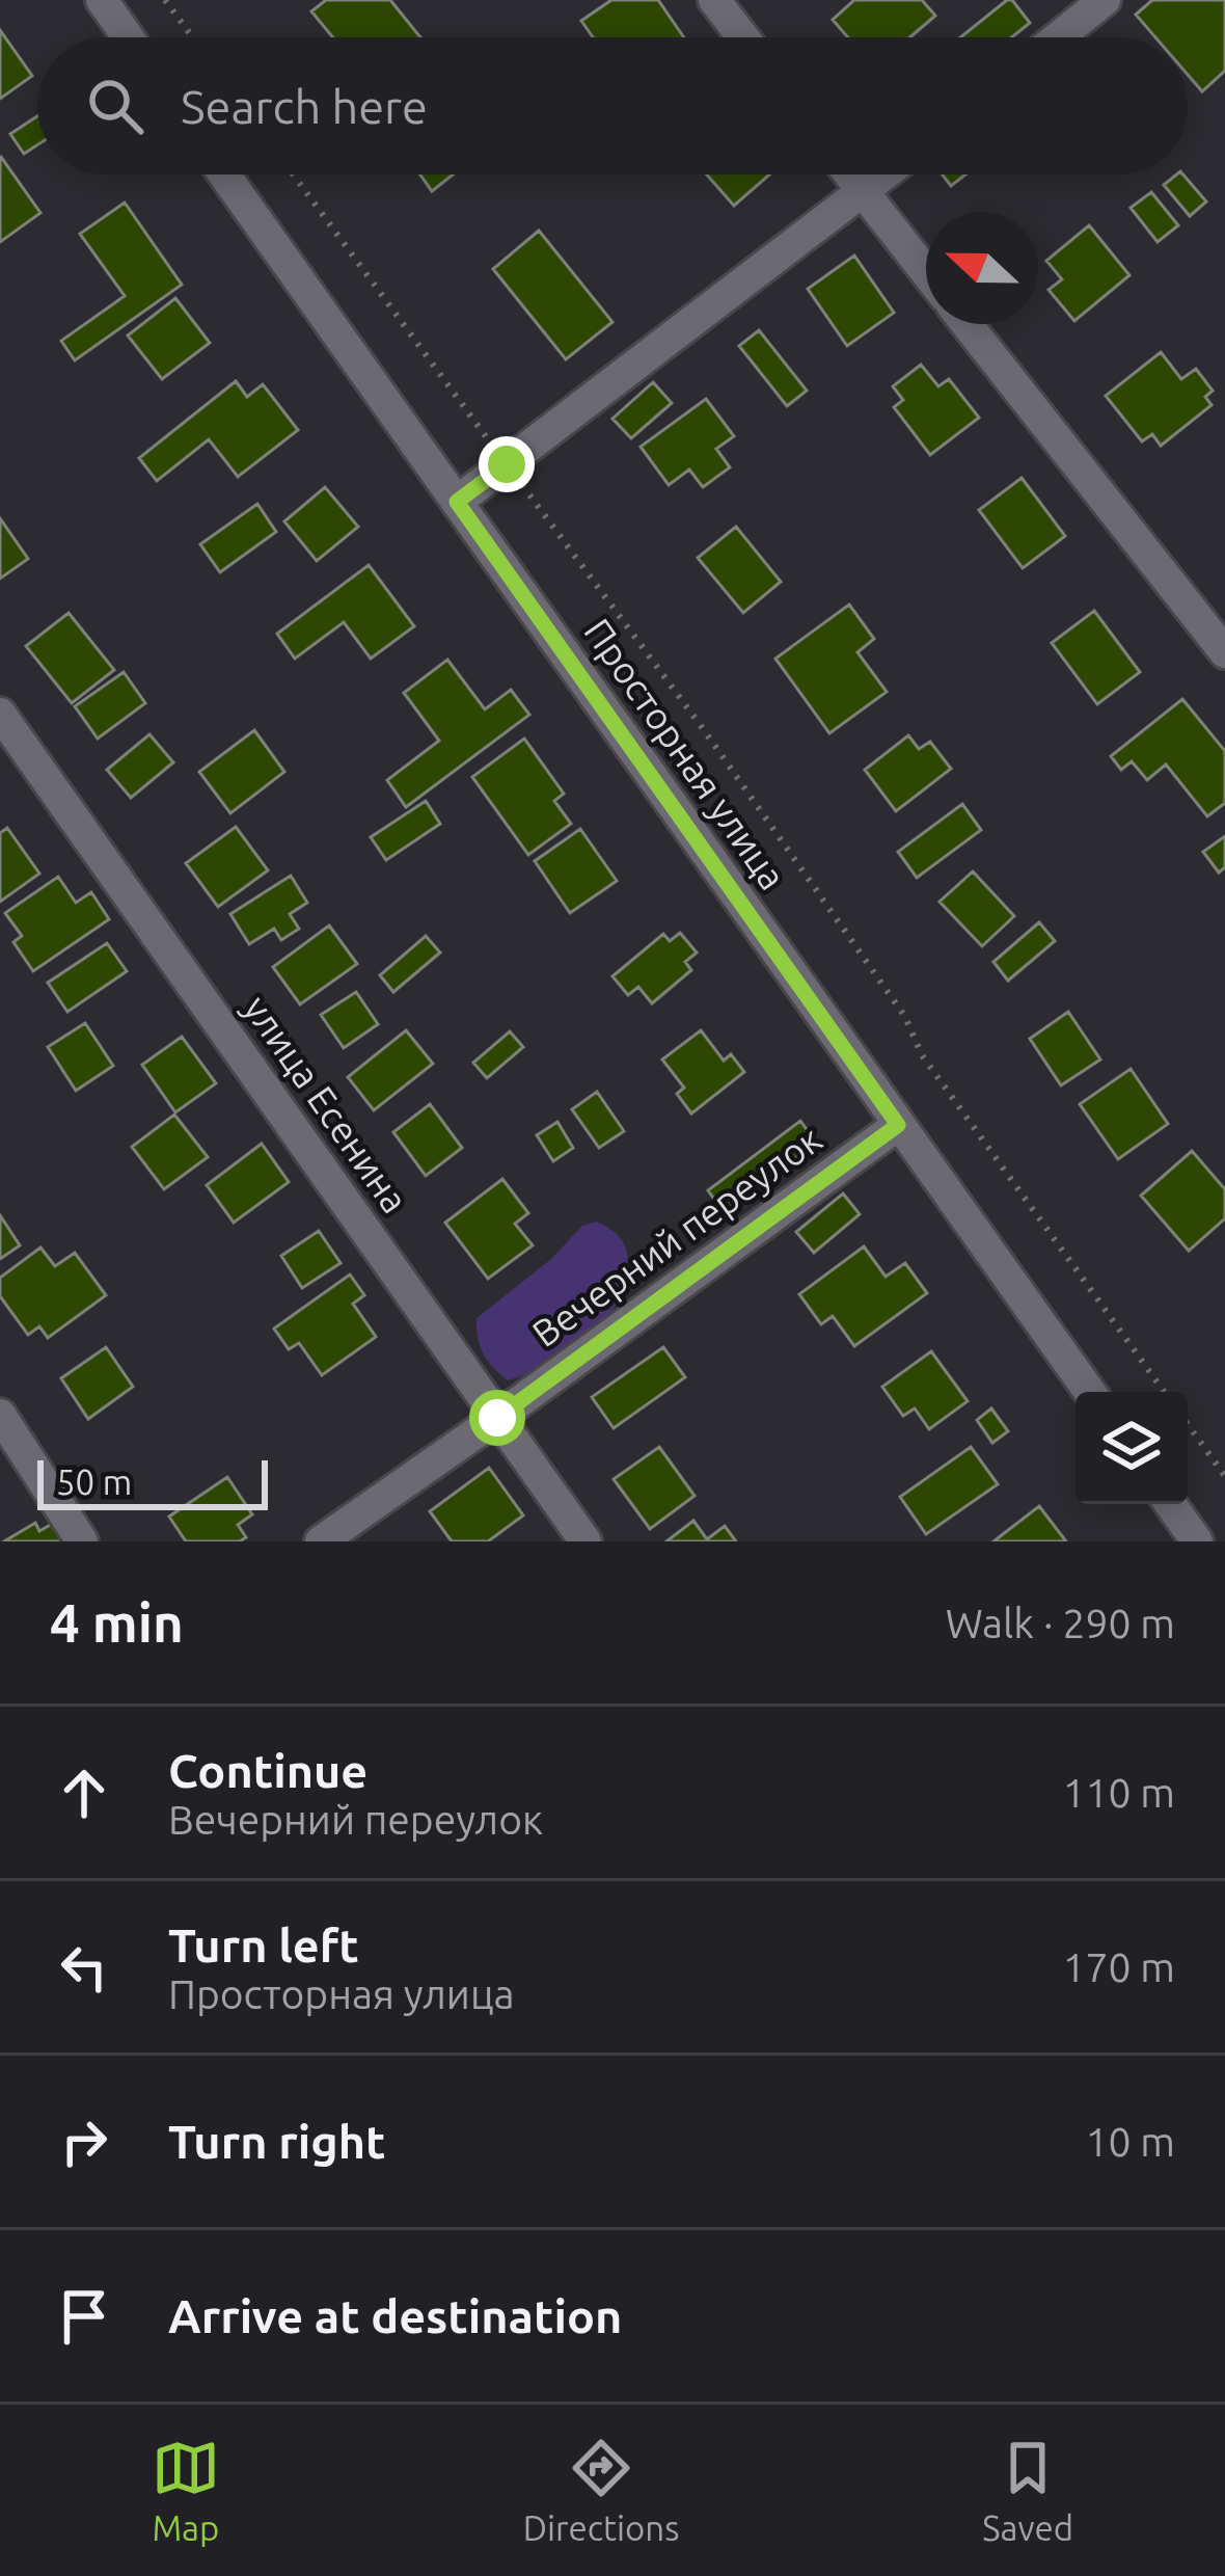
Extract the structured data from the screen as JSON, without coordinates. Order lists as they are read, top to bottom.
{
  "streets": {
    "street": ["Просторная улица", "улица Есенина", "Вечерний переулок"]
  },
  "crossings": [
    ["Просторная улица", "Вечерний переулок"],
    ["улица Есенина", "Вечерний переулок"]
  ],
  "scale_bar": "50 m",
  "north": "left",
  "page": {
    "search": "Search here",
    "scale": "50 m",
    "heading": ["4 min", "Walk · 290 m"],
    "list": [
      ["Continue", "Вечерний переулок", "110 m"],
      ["Turn left", "Просторная улица", "170 m"],
      ["Turn right", "10 m"],
      "Arrive at destination"
    ],
    "nav": ["Map", "Directions", "Saved"]
  }
}
